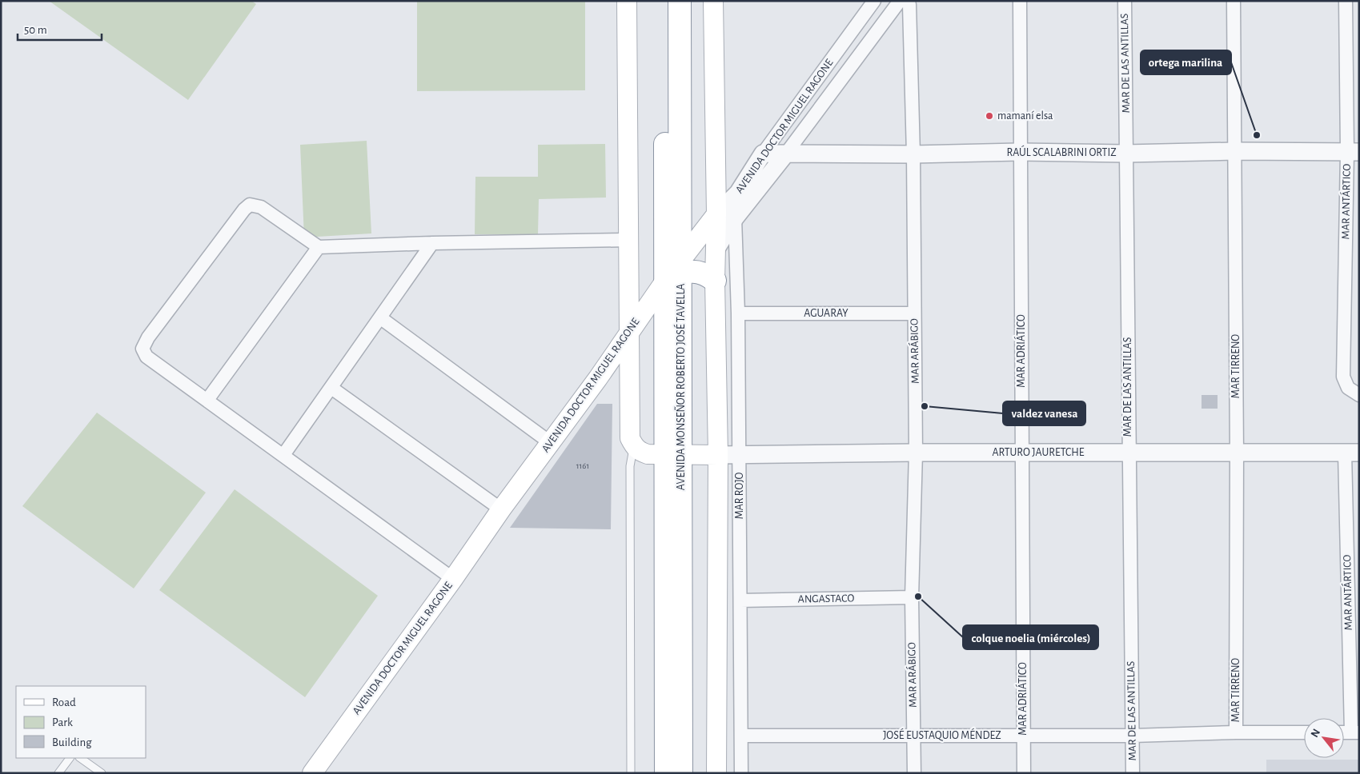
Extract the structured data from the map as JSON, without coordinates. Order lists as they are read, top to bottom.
{
  "streets": {
    "highway": ["AVENIDA MONSEÑOR ROBERTO JOSÉ TAVELLA"],
    "main road": ["AVENIDA DOCTOR MIGUEL RAGONE"],
    "street": [
      "MAR DE LAS ANTILLAS",
      "RAÚL SCALABRINI ORTIZ",
      "MAR ANTÁRTICO",
      "AGUARAY",
      "MAR ARÁBIGO",
      "MAR ADRIÁTICO",
      "MAR TIRRENO",
      "ARTURO JAURETCHE",
      "MAR ROJO",
      "ANGASTACO",
      "JOSÉ EUSTAQUIO MÉNDEZ"
    ]
  },
  "crossings": [
    ["MAR DE LAS ANTILLAS", "RAÚL SCALABRINI ORTIZ"],
    ["MAR DE LAS ANTILLAS", "ARTURO JAURETCHE"],
    ["MAR DE LAS ANTILLAS", "JOSÉ EUSTAQUIO MÉNDEZ"],
    ["AVENIDA DOCTOR MIGUEL RAGONE", "RAÚL SCALABRINI ORTIZ"],
    ["AVENIDA DOCTOR MIGUEL RAGONE", "AVENIDA MONSEÑOR ROBERTO JOSÉ TAVELLA"],
    ["AVENIDA DOCTOR MIGUEL RAGONE", "MAR ROJO"],
    ["RAÚL SCALABRINI ORTIZ", "MAR ANTÁRTICO"],
    ["RAÚL SCALABRINI ORTIZ", "MAR ARÁBIGO"],
    ["RAÚL SCALABRINI ORTIZ", "MAR ADRIÁTICO"],
    ["RAÚL SCALABRINI ORTIZ", "MAR TIRRENO"],
    ["MAR ANTÁRTICO", "ARTURO JAURETCHE"],
    ["AGUARAY", "MAR ARÁBIGO"],
    ["AGUARAY", "MAR ROJO"],
    ["MAR ARÁBIGO", "ARTURO JAURETCHE"],
    ["MAR ARÁBIGO", "ANGASTACO"],
    ["MAR ARÁBIGO", "JOSÉ EUSTAQUIO MÉNDEZ"],
    ["MAR ADRIÁTICO", "ARTURO JAURETCHE"],
    ["MAR ADRIÁTICO", "JOSÉ EUSTAQUIO MÉNDEZ"],
    ["MAR TIRRENO", "ARTURO JAURETCHE"],
    ["MAR TIRRENO", "JOSÉ EUSTAQUIO MÉNDEZ"],
    ["ARTURO JAURETCHE", "MAR ROJO"],
    ["MAR ROJO", "ANGASTACO"],
    ["MAR ROJO", "JOSÉ EUSTAQUIO MÉNDEZ"]
  ],
  "places": [
    "mamaní elsa",
    "ortega marilina",
    "valdez vanesa",
    "colque noelia (miércoles)"
  ],
  "house_numbers": ["1161"],
  "legend": ["Road", "Park", "Building"],
  "scale_bar": "50 m",
  "north": "top left"
}
